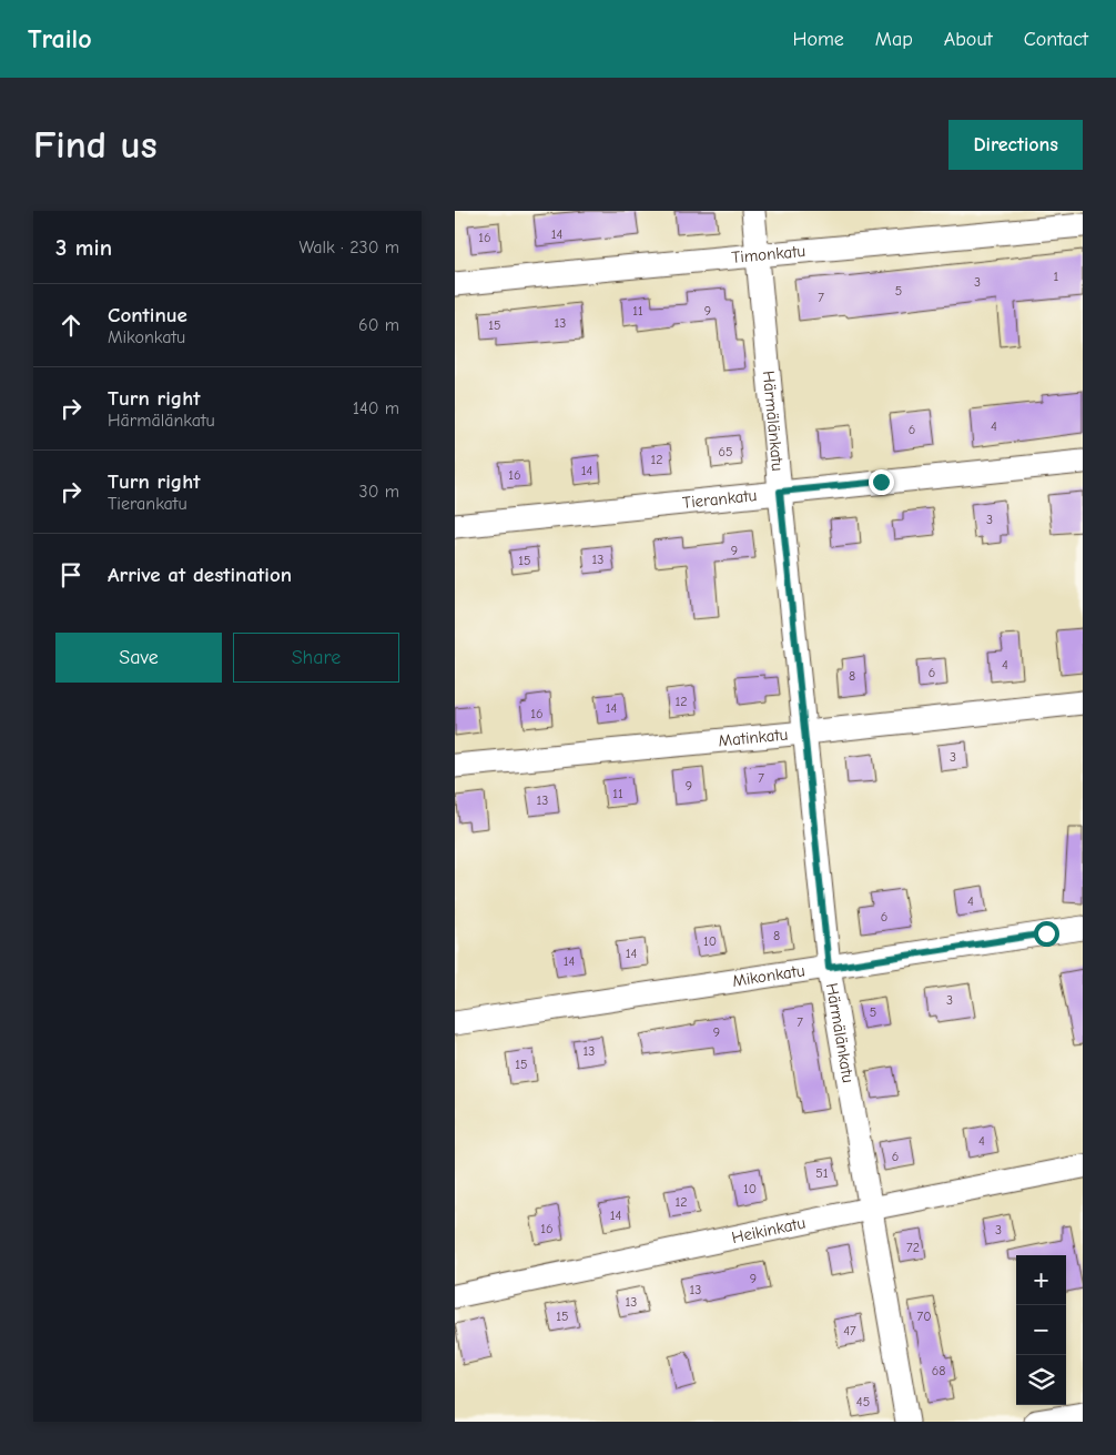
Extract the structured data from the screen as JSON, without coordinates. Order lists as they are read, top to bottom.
{
  "streets": {
    "street": [
      "Timonkatu",
      "Härmälänkatu",
      "Tierankatu",
      "Matinkatu",
      "Mikonkatu",
      "Heikinkatu"
    ]
  },
  "crossings": [
    ["Timonkatu", "Härmälänkatu"],
    ["Härmälänkatu", "Tierankatu"],
    ["Härmälänkatu", "Matinkatu"],
    ["Härmälänkatu", "Mikonkatu"],
    ["Härmälänkatu", "Heikinkatu"]
  ],
  "house_numbers": [
    "14",
    "16",
    "1",
    "3",
    "5",
    "7",
    "11",
    "9",
    "13",
    "15",
    "4",
    "6",
    "65",
    "12",
    "14",
    "16",
    "3",
    "9",
    "13",
    "15",
    "4",
    "6",
    "8",
    "12",
    "14",
    "16",
    "3",
    "7",
    "9",
    "11",
    "13",
    "4",
    "6",
    "8",
    "10",
    "14",
    "14",
    "3",
    "5",
    "7",
    "9",
    "13",
    "15",
    "4",
    "6",
    "51",
    "10",
    "12",
    "14",
    "16",
    "3",
    "72",
    "9",
    "13",
    "13",
    "15",
    "70",
    "47",
    "68",
    "45"
  ],
  "page": {
    "header": "Trailo",
    "nav": [
      "Home",
      "Map",
      "About",
      "Contact"
    ],
    "buttons": [
      "Directions",
      ["Save", "Share"]
    ],
    "title": "Find us",
    "heading": ["3 min", "Walk · 230 m"],
    "list": [
      ["Continue", "Mikonkatu", "60 m"],
      ["Turn right", "Härmälänkatu", "140 m"],
      ["Turn right", "Tierankatu", "30 m"],
      "Arrive at destination"
    ],
    "map_buttons": ["+", "−"]
  }
}
